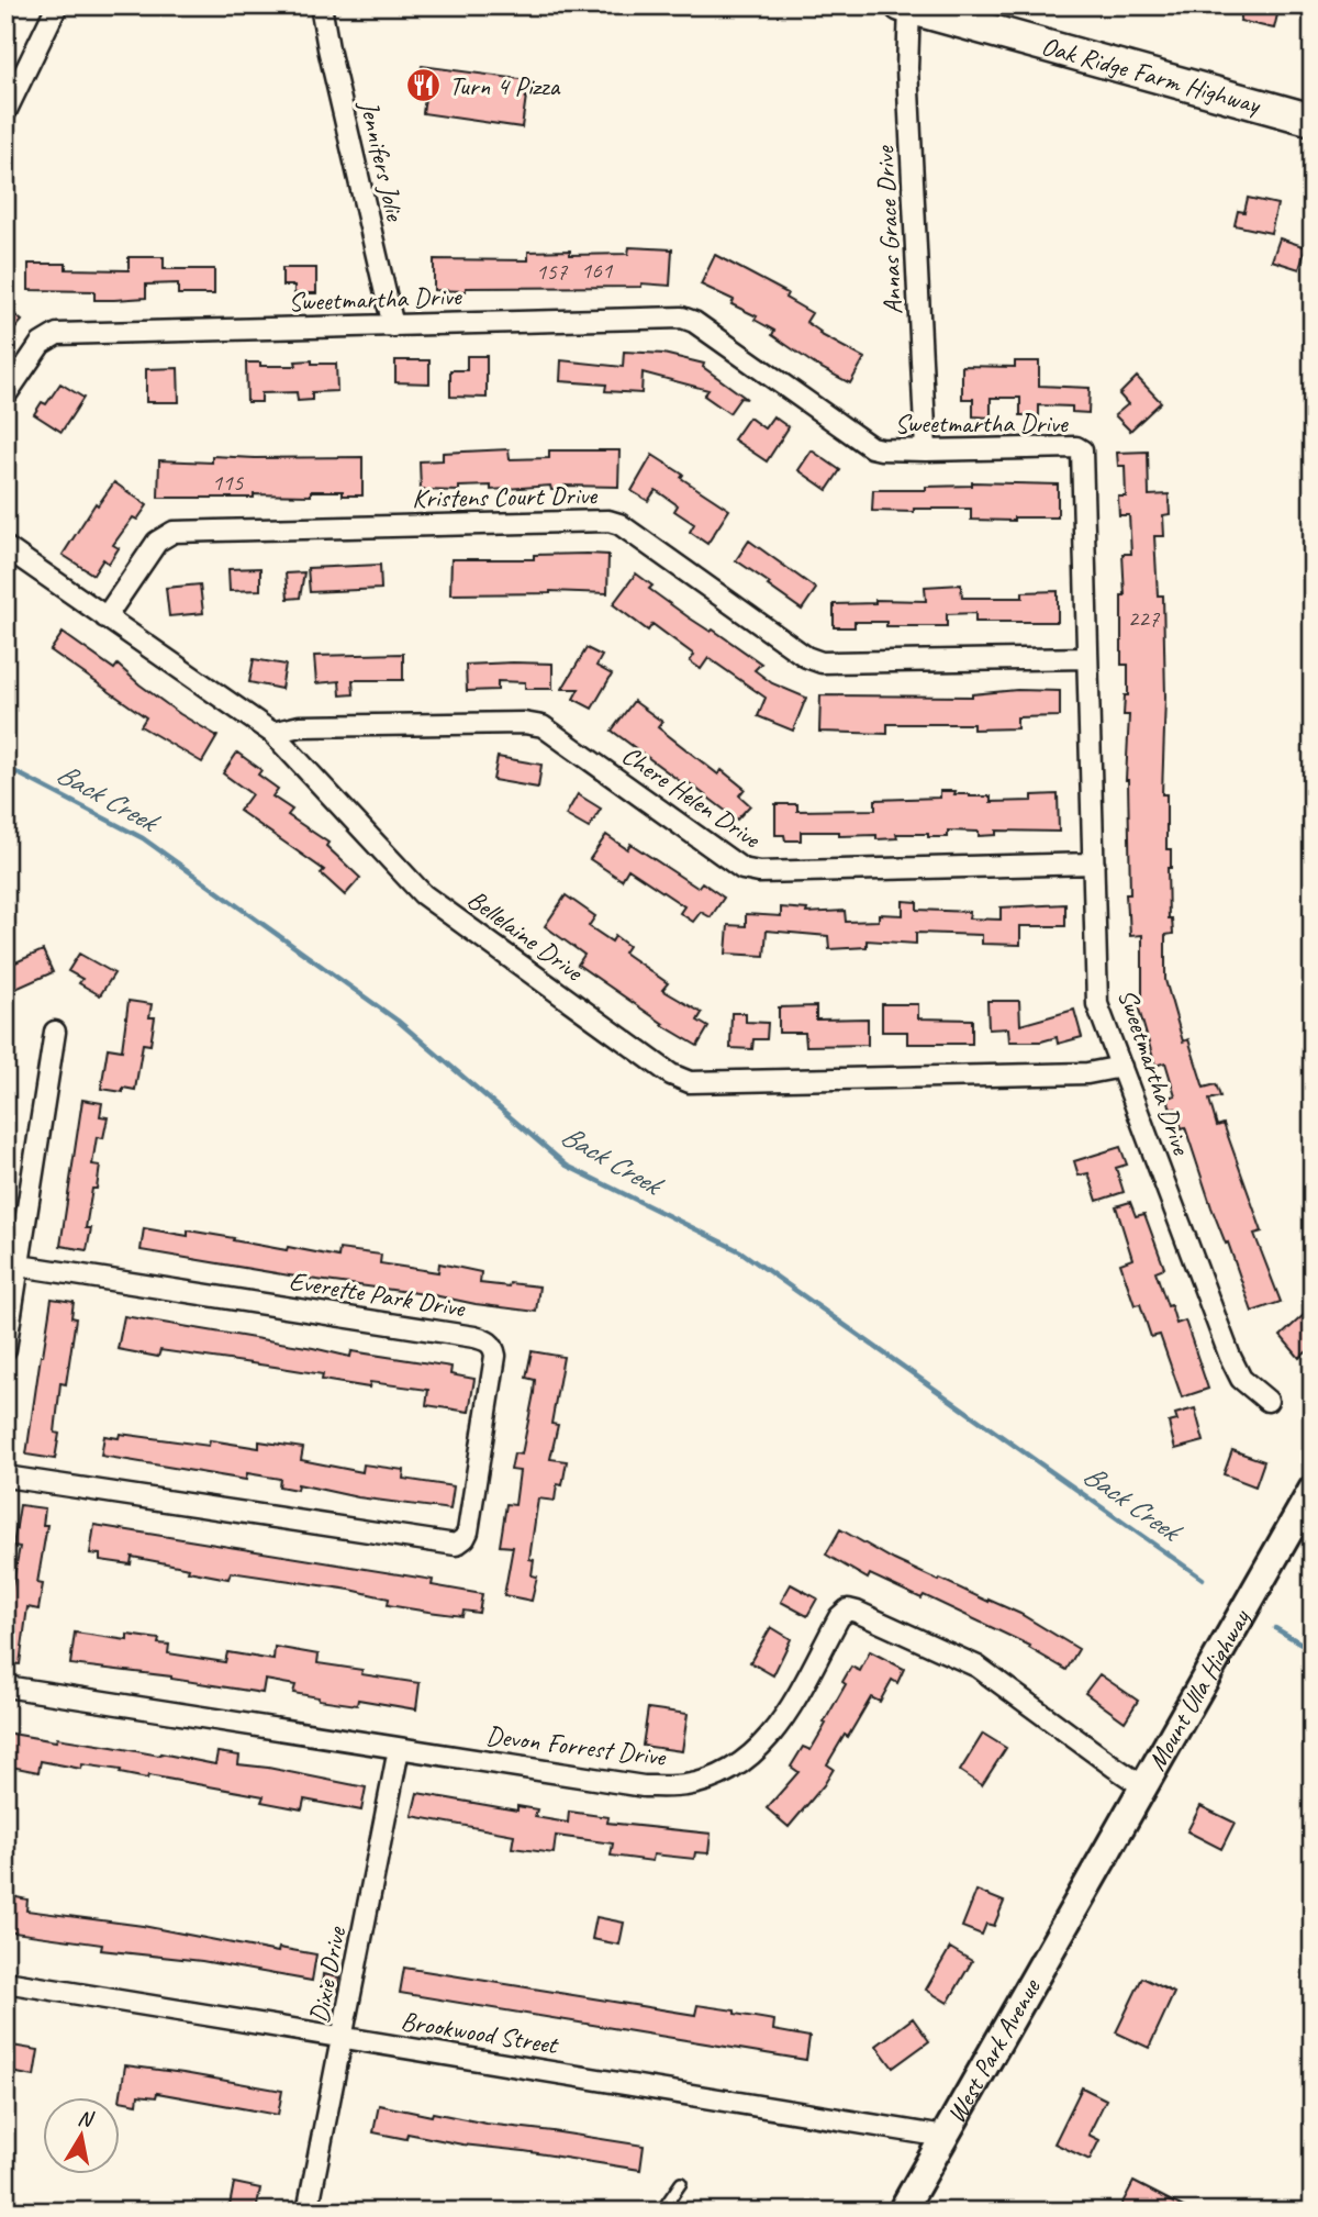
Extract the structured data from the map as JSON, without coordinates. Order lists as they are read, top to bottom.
{
  "streets": {
    "main road": ["Oak Ridge Farm Highway", "Mount Ulla Highway", "West Park Avenue"],
    "street": [
      "Jennifers Jolie",
      "Annas Grace Drive",
      "Sweetmartha Drive",
      "Kristens Court Drive",
      "Chere Helen Drive",
      "Bellelaine Drive",
      "Everette Park Drive",
      "Devon Forrest Drive",
      "Dixie Drive",
      "Brookwood Street"
    ]
  },
  "crossings": [
    ["Oak Ridge Farm Highway", "Annas Grace Drive"],
    ["Jennifers Jolie", "Sweetmartha Drive"],
    ["Annas Grace Drive", "Sweetmartha Drive"],
    ["Sweetmartha Drive", "Kristens Court Drive"],
    ["Sweetmartha Drive", "Chere Helen Drive"],
    ["Sweetmartha Drive", "Bellelaine Drive"],
    ["Kristens Court Drive", "Bellelaine Drive"],
    ["Chere Helen Drive", "Bellelaine Drive"],
    ["Mount Ulla Highway", "Devon Forrest Drive"],
    ["Mount Ulla Highway", "West Park Avenue"],
    ["Devon Forrest Drive", "Dixie Drive"],
    ["Dixie Drive", "Brookwood Street"],
    ["Brookwood Street", "West Park Avenue"]
  ],
  "water": ["Back Creek"],
  "places": {
    "restaurant": ["Turn 4 Pizza"]
  },
  "house_numbers": [
    "161",
    "157",
    "115",
    "227"
  ],
  "north": "top"
}
